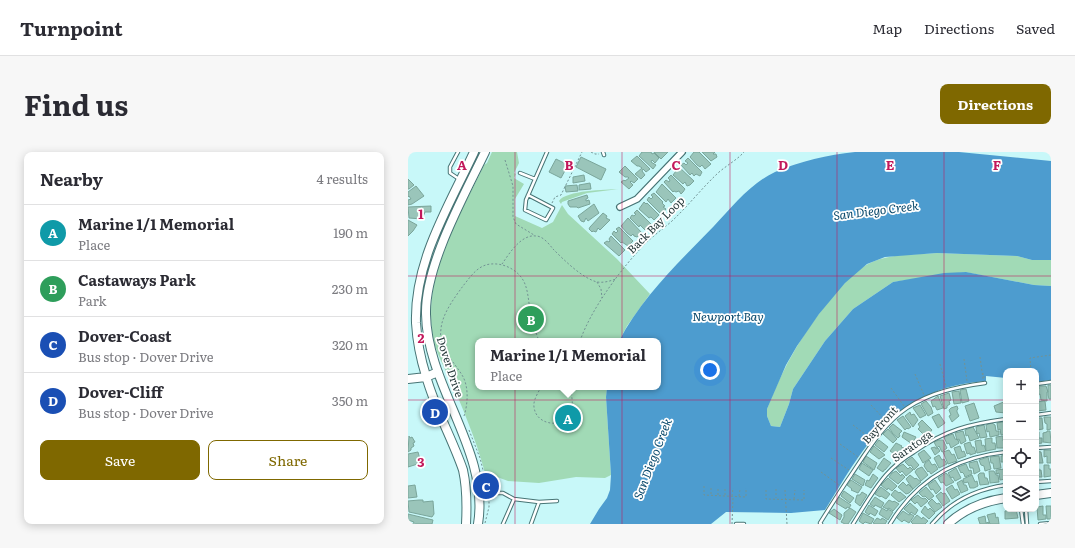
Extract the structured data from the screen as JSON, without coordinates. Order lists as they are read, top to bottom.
{
  "streets": {
    "street": ["Dover Drive"],
    "lane": ["Bayfront", "Saratoga"],
    "path": ["Back Bay Loop"]
  },
  "water": ["San Diego Creek", "Newport Bay"],
  "page": {
    "header": "Turnpoint",
    "nav": ["Map", "Directions", "Saved"],
    "title": "Find us",
    "buttons": [
      "Directions",
      ["Save", "Share"]
    ],
    "heading": ["Nearby", "4 results"],
    "list": [
      {
        "mark": "A",
        "name": "Marine 1/1 Memorial",
        "note": "Place",
        "value": "190 m"
      },
      {
        "mark": "B",
        "name": "Castaways Park",
        "note": "Park",
        "value": "230 m"
      },
      {
        "mark": "C",
        "name": "Dover-Coast",
        "note": "Bus stop · Dover Drive",
        "value": "320 m"
      },
      {
        "mark": "D",
        "name": "Dover-Cliff",
        "note": "Bus stop · Dover Drive",
        "value": "350 m"
      }
    ],
    "pins": [
      "B",
      "D",
      "A",
      "C"
    ],
    "popup": ["Marine 1/1 Memorial", "Place"],
    "map_buttons": ["+", "−"]
  },
  "grid": {
    "columns": [
      "A",
      "B",
      "C",
      "D",
      "E",
      "F"
    ],
    "rows": ["1", "2", "3"]
  }
}
